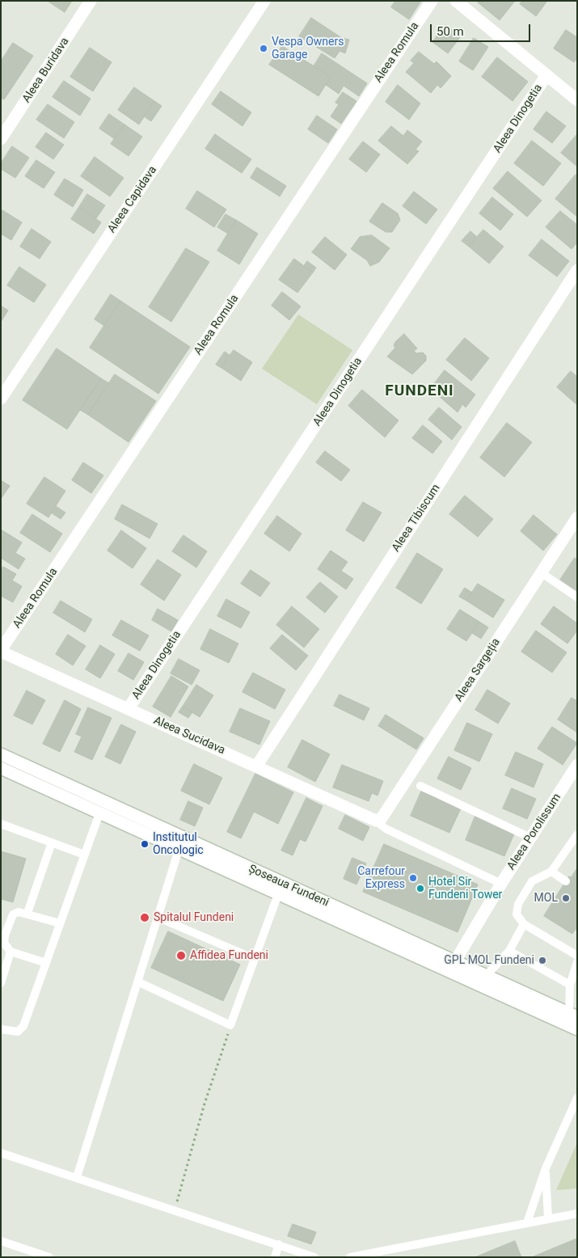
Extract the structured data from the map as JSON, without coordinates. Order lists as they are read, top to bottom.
{
  "streets": {
    "street": [
      "Aleea Romula",
      "Aleea Buridava",
      "Aleea Dinogetia",
      "Aleea Capidava",
      "Aleea Tibiscum",
      "Aleea Sargeția",
      "Aleea Sucidava",
      "Aleea Porolissum",
      "Șoseaua Fundeni"
    ]
  },
  "crossings": [
    ["Aleea Romula", "Aleea Sucidava"],
    ["Aleea Dinogetia", "Aleea Sucidava"],
    ["Aleea Tibiscum", "Aleea Sucidava"],
    ["Aleea Sargeția", "Aleea Sucidava"],
    ["Aleea Porolissum", "Șoseaua Fundeni"]
  ],
  "districts": ["FUNDENI"],
  "places": [
    "Vespa Owners Garage",
    "Institutul Oncologic",
    "Carrefour Express",
    "Hotel Sir Fundeni Tower",
    "MOL",
    "Spitalul Fundeni",
    "Affidea Fundeni",
    "GPL MOL Fundeni"
  ],
  "scale_bar": "50 m"
}
